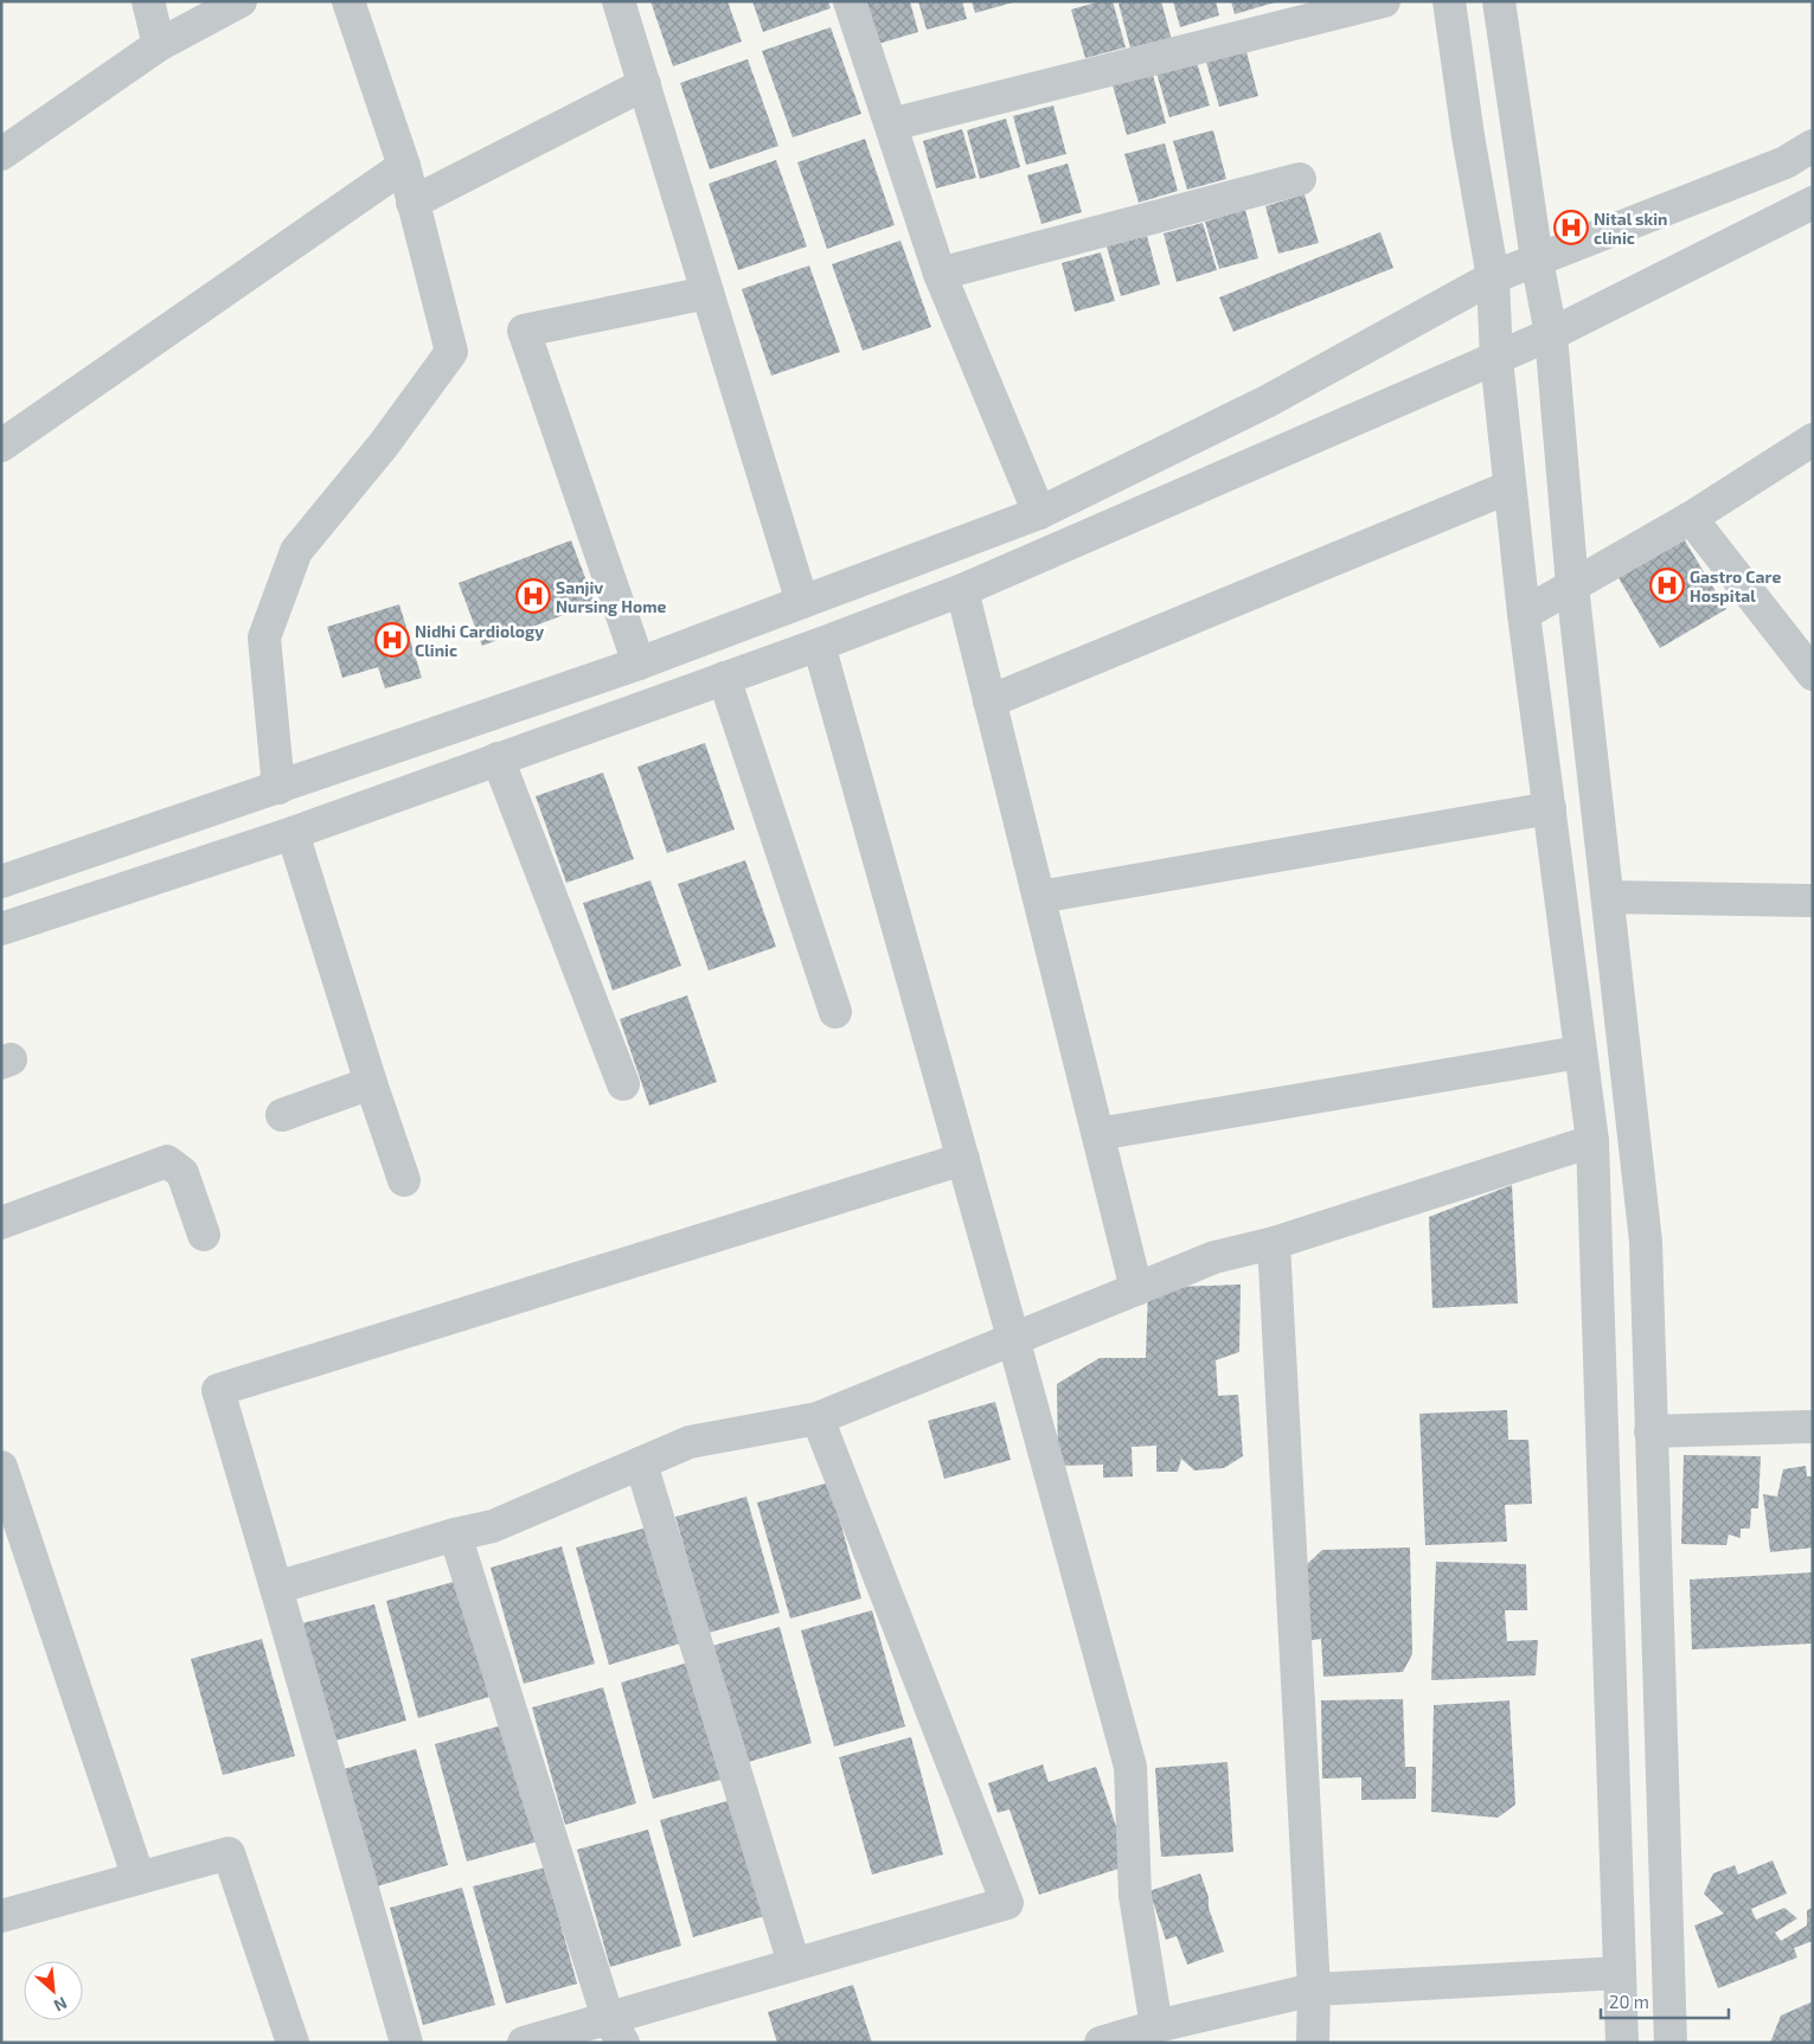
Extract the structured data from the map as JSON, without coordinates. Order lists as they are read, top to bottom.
{
  "places": {
    "hospital": [
      "Nital skin clinic",
      "Gastro Care Hospital",
      "Sanjiv Nursing Home",
      "Nidhi Cardiology Clinic"
    ]
  },
  "scale_bar": "20 m",
  "north": "bottom right"
}
